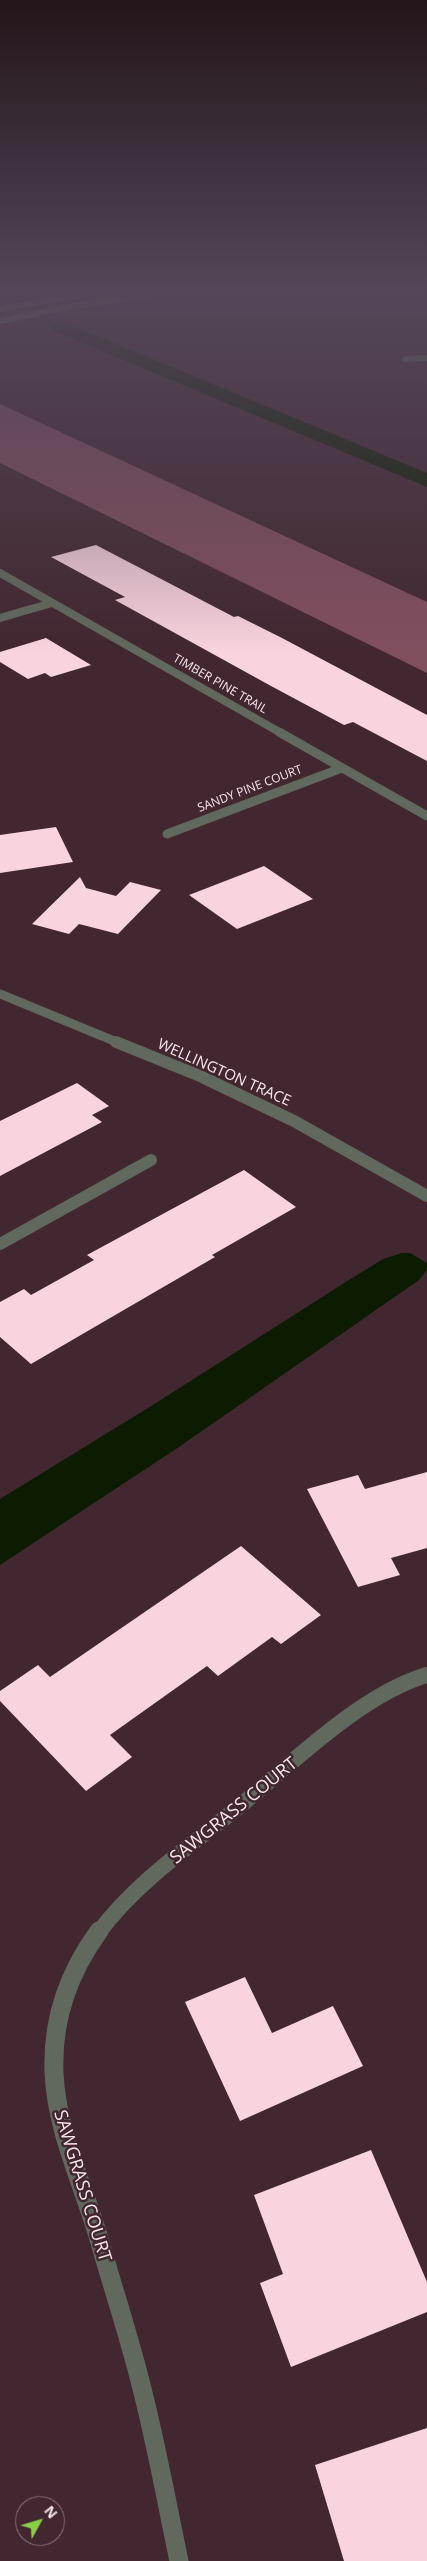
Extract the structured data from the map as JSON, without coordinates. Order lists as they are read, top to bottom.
{
  "streets": {
    "street": [
      "TIMBER PINE TRAIL",
      "SANDY PINE COURT",
      "WELLINGTON TRACE",
      "SAWGRASS COURT"
    ]
  },
  "crossings": [
    ["TIMBER PINE TRAIL", "SANDY PINE COURT"]
  ],
  "north": "top right"
}
